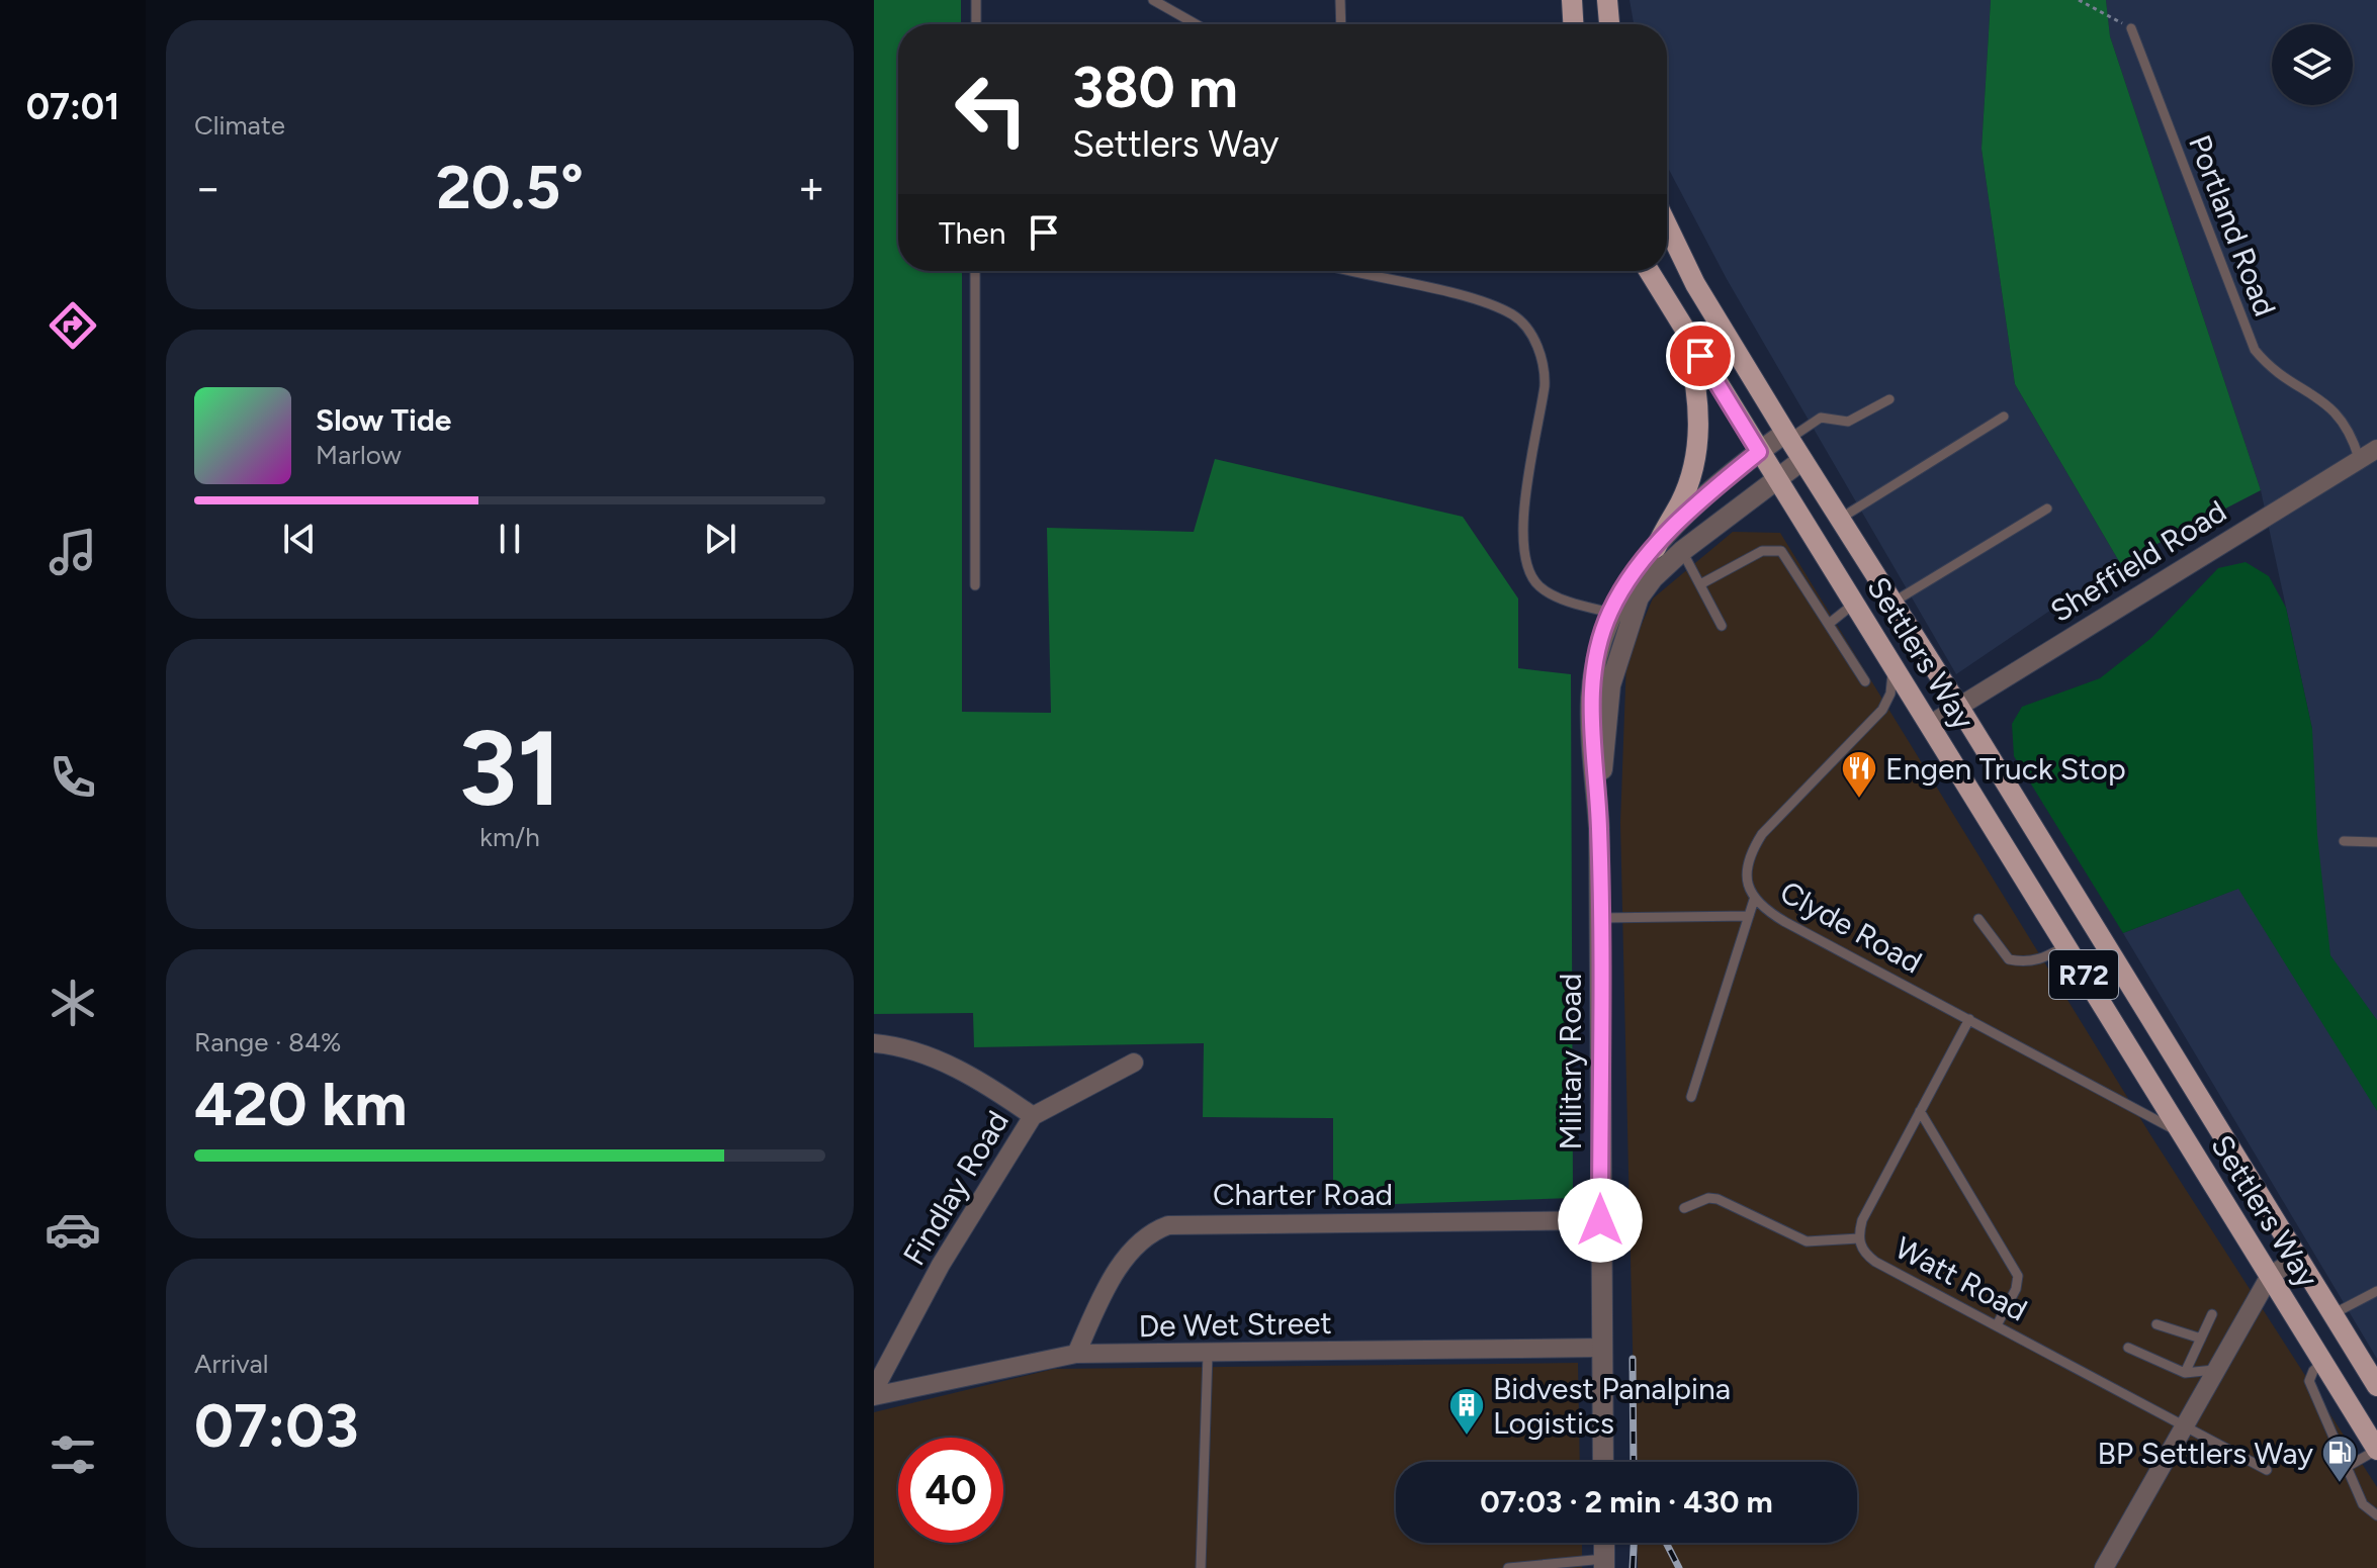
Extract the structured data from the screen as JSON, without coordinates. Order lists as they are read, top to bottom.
{
  "streets": {
    "main road": ["Settlers Way", "R72"],
    "street": [
      "Sheffield Road",
      "Military Road",
      "Findlay Road",
      "Charter Road",
      "De Wet Street"
    ],
    "lane": ["Portland Road", "Clyde Road", "Watt Road"]
  },
  "crossings": [
    ["Portland Road", "Sheffield Road"],
    ["Sheffield Road", "Settlers Way"],
    ["Settlers Way", "Clyde Road"],
    ["Settlers Way", "Military Road"],
    ["Clyde Road", "Watt Road"],
    ["Military Road", "Charter Road"],
    ["Military Road", "De Wet Street"],
    ["Findlay Road", "De Wet Street"],
    ["Charter Road", "De Wet Street"]
  ],
  "places": {
    "restaurant": ["Engen Truck Stop"],
    "building": ["Bidvest Panalpina Logistics"],
    "fuel station": ["BP Settlers Way"]
  },
  "page": {
    "tabs": "07:01",
    "tile": [
      "Climate",
      ["31", "km/h"],
      ["Range · 84%", "420 km"],
      ["Arrival", "07:03"]
    ],
    "turn": ["380 m", "Settlers Way"],
    "heat": ["−", "20.5°", "+"],
    "then": "Then",
    "song": ["Slow Tide", "Marlow"],
    "limit": "40",
    "trip": "07:03 · 2 min · 430 m"
  }
}
